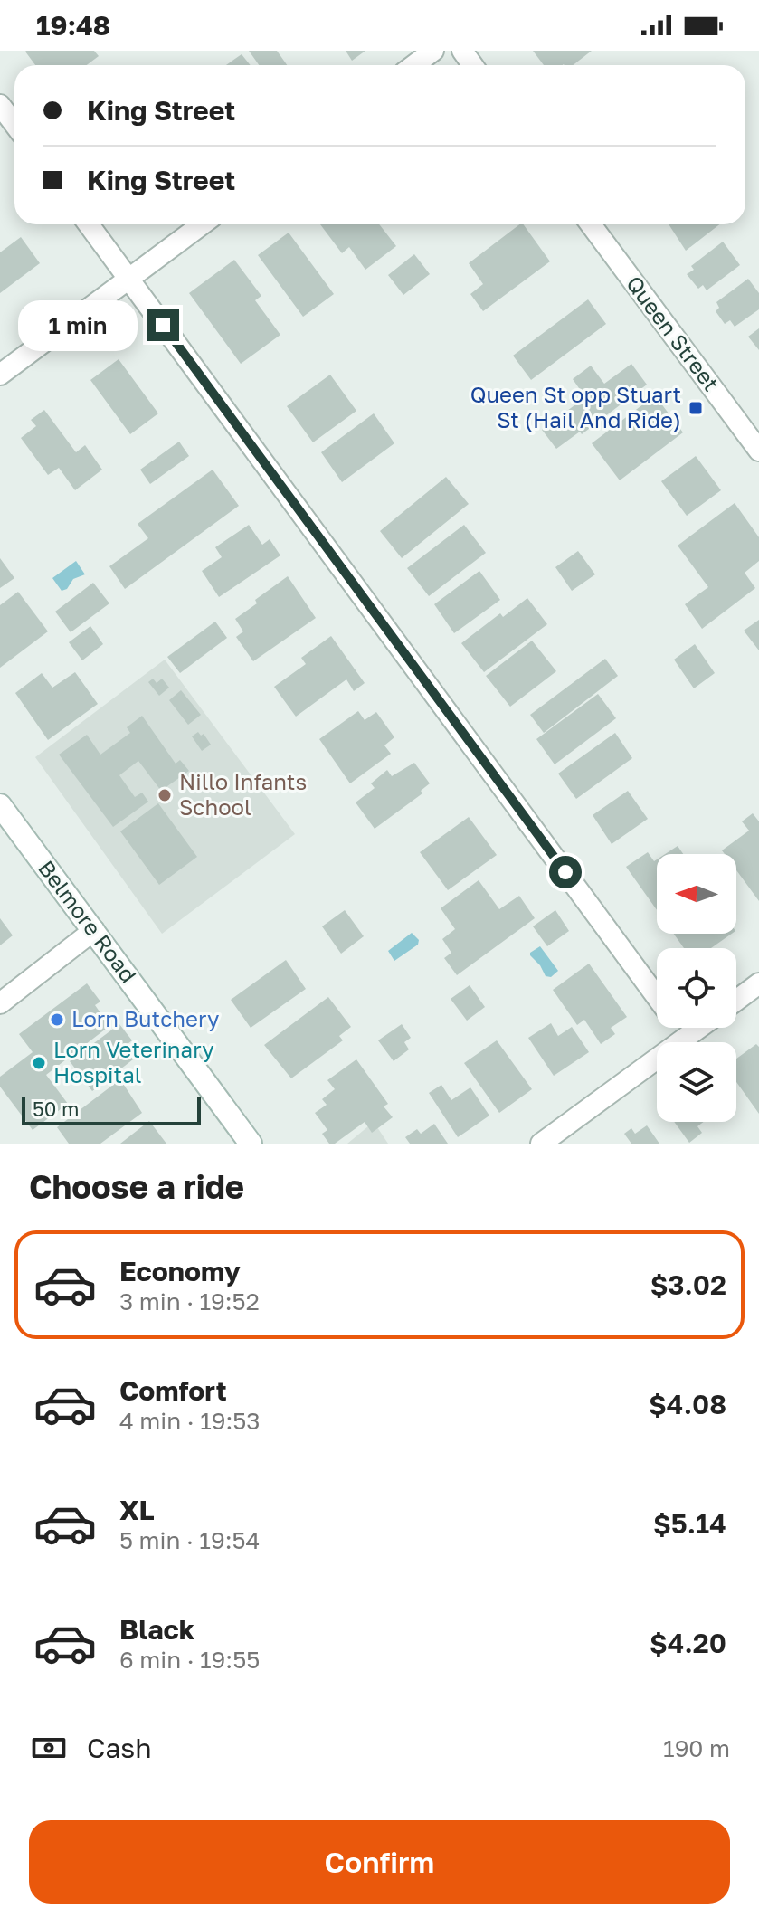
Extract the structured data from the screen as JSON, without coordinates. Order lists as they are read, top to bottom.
{
  "streets": {
    "main road": ["Belmore Road"],
    "street": ["Queen Street"]
  },
  "places": {
    "transit": ["Queen St opp Stuart St (Hail And Ride)"],
    "other": ["Nillo Infants School", "Lorn Butchery", "Lorn Veterinary Hospital"]
  },
  "scale_bar": "50 m",
  "north": "left",
  "page": {
    "status": "19:48",
    "banner": ["King Street", "King Street"],
    "bubble": "1 min",
    "scale": "50 m",
    "heading": "Choose a ride",
    "list": [
      {
        "name": "Economy",
        "note": "3 min · 19:52",
        "value": "$3.02"
      },
      {
        "name": "Comfort",
        "note": "4 min · 19:53",
        "value": "$4.08"
      },
      {
        "name": "XL",
        "note": "5 min · 19:54",
        "value": "$5.14"
      },
      {
        "name": "Black",
        "note": "6 min · 19:55",
        "value": "$4.20"
      }
    ],
    "pay": ["Cash", "190 m"],
    "buttons": "Confirm"
  }
}
